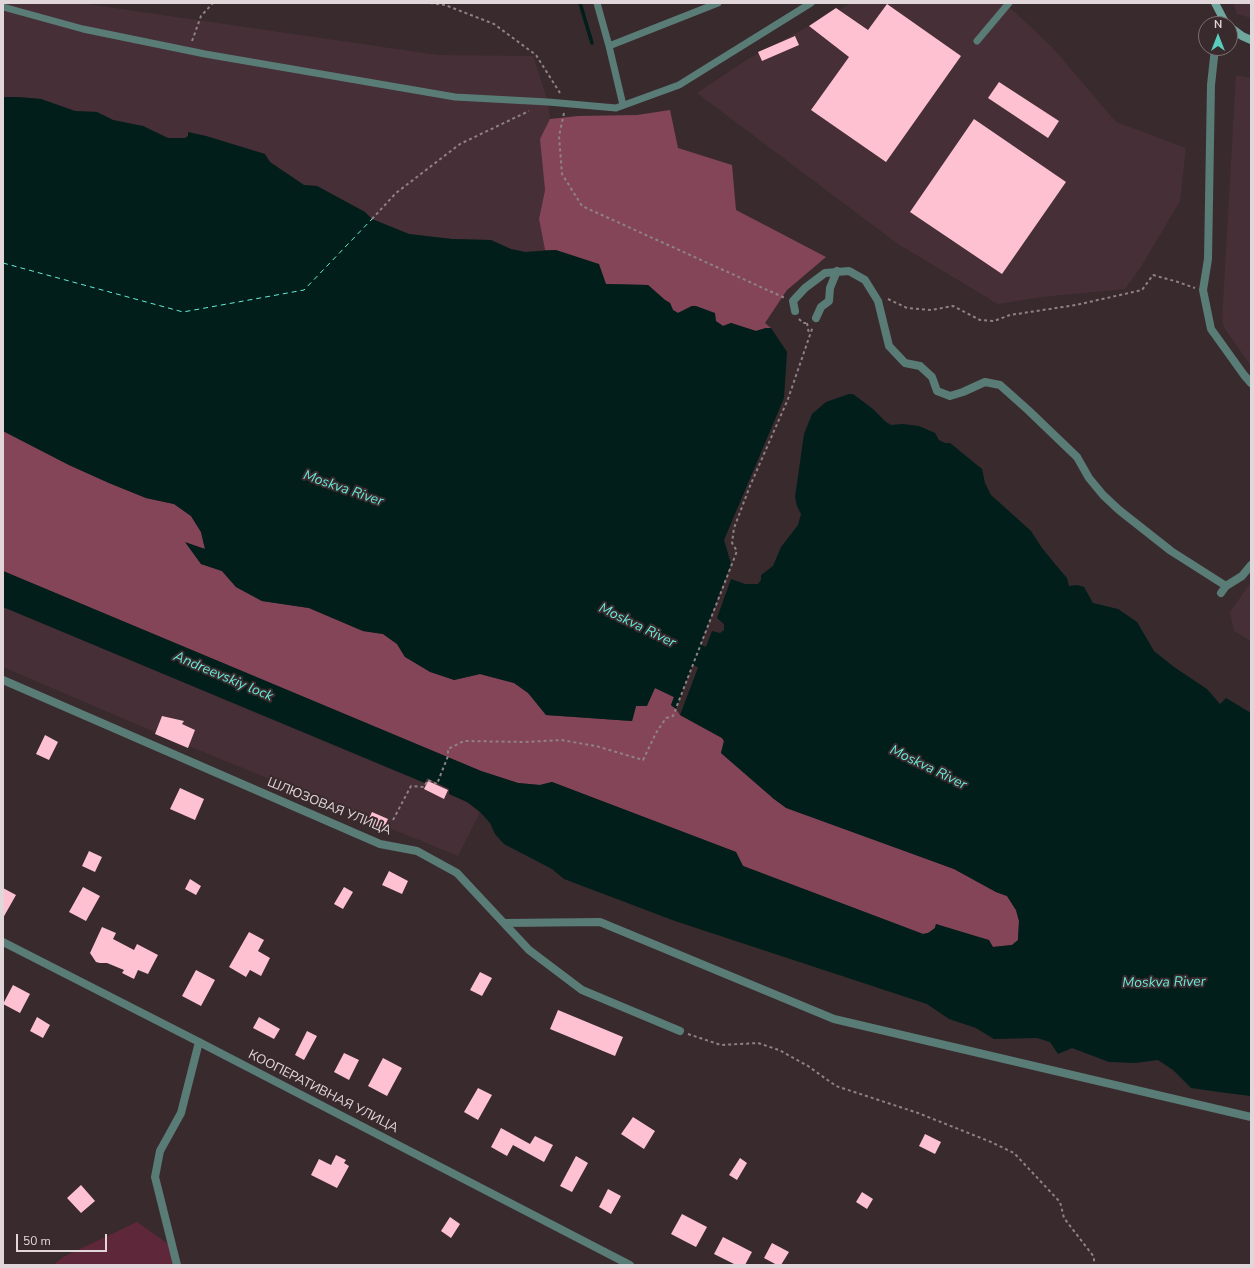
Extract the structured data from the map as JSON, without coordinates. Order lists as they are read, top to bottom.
{
  "streets": {
    "street": ["ШЛЮЗОВАЯ УЛИЦА", "КООПЕРАТИВНАЯ УЛИЦА"]
  },
  "water": ["Moskva River", "Andreevskiy lock"],
  "scale_bar": "50 m",
  "north": "top"
}
